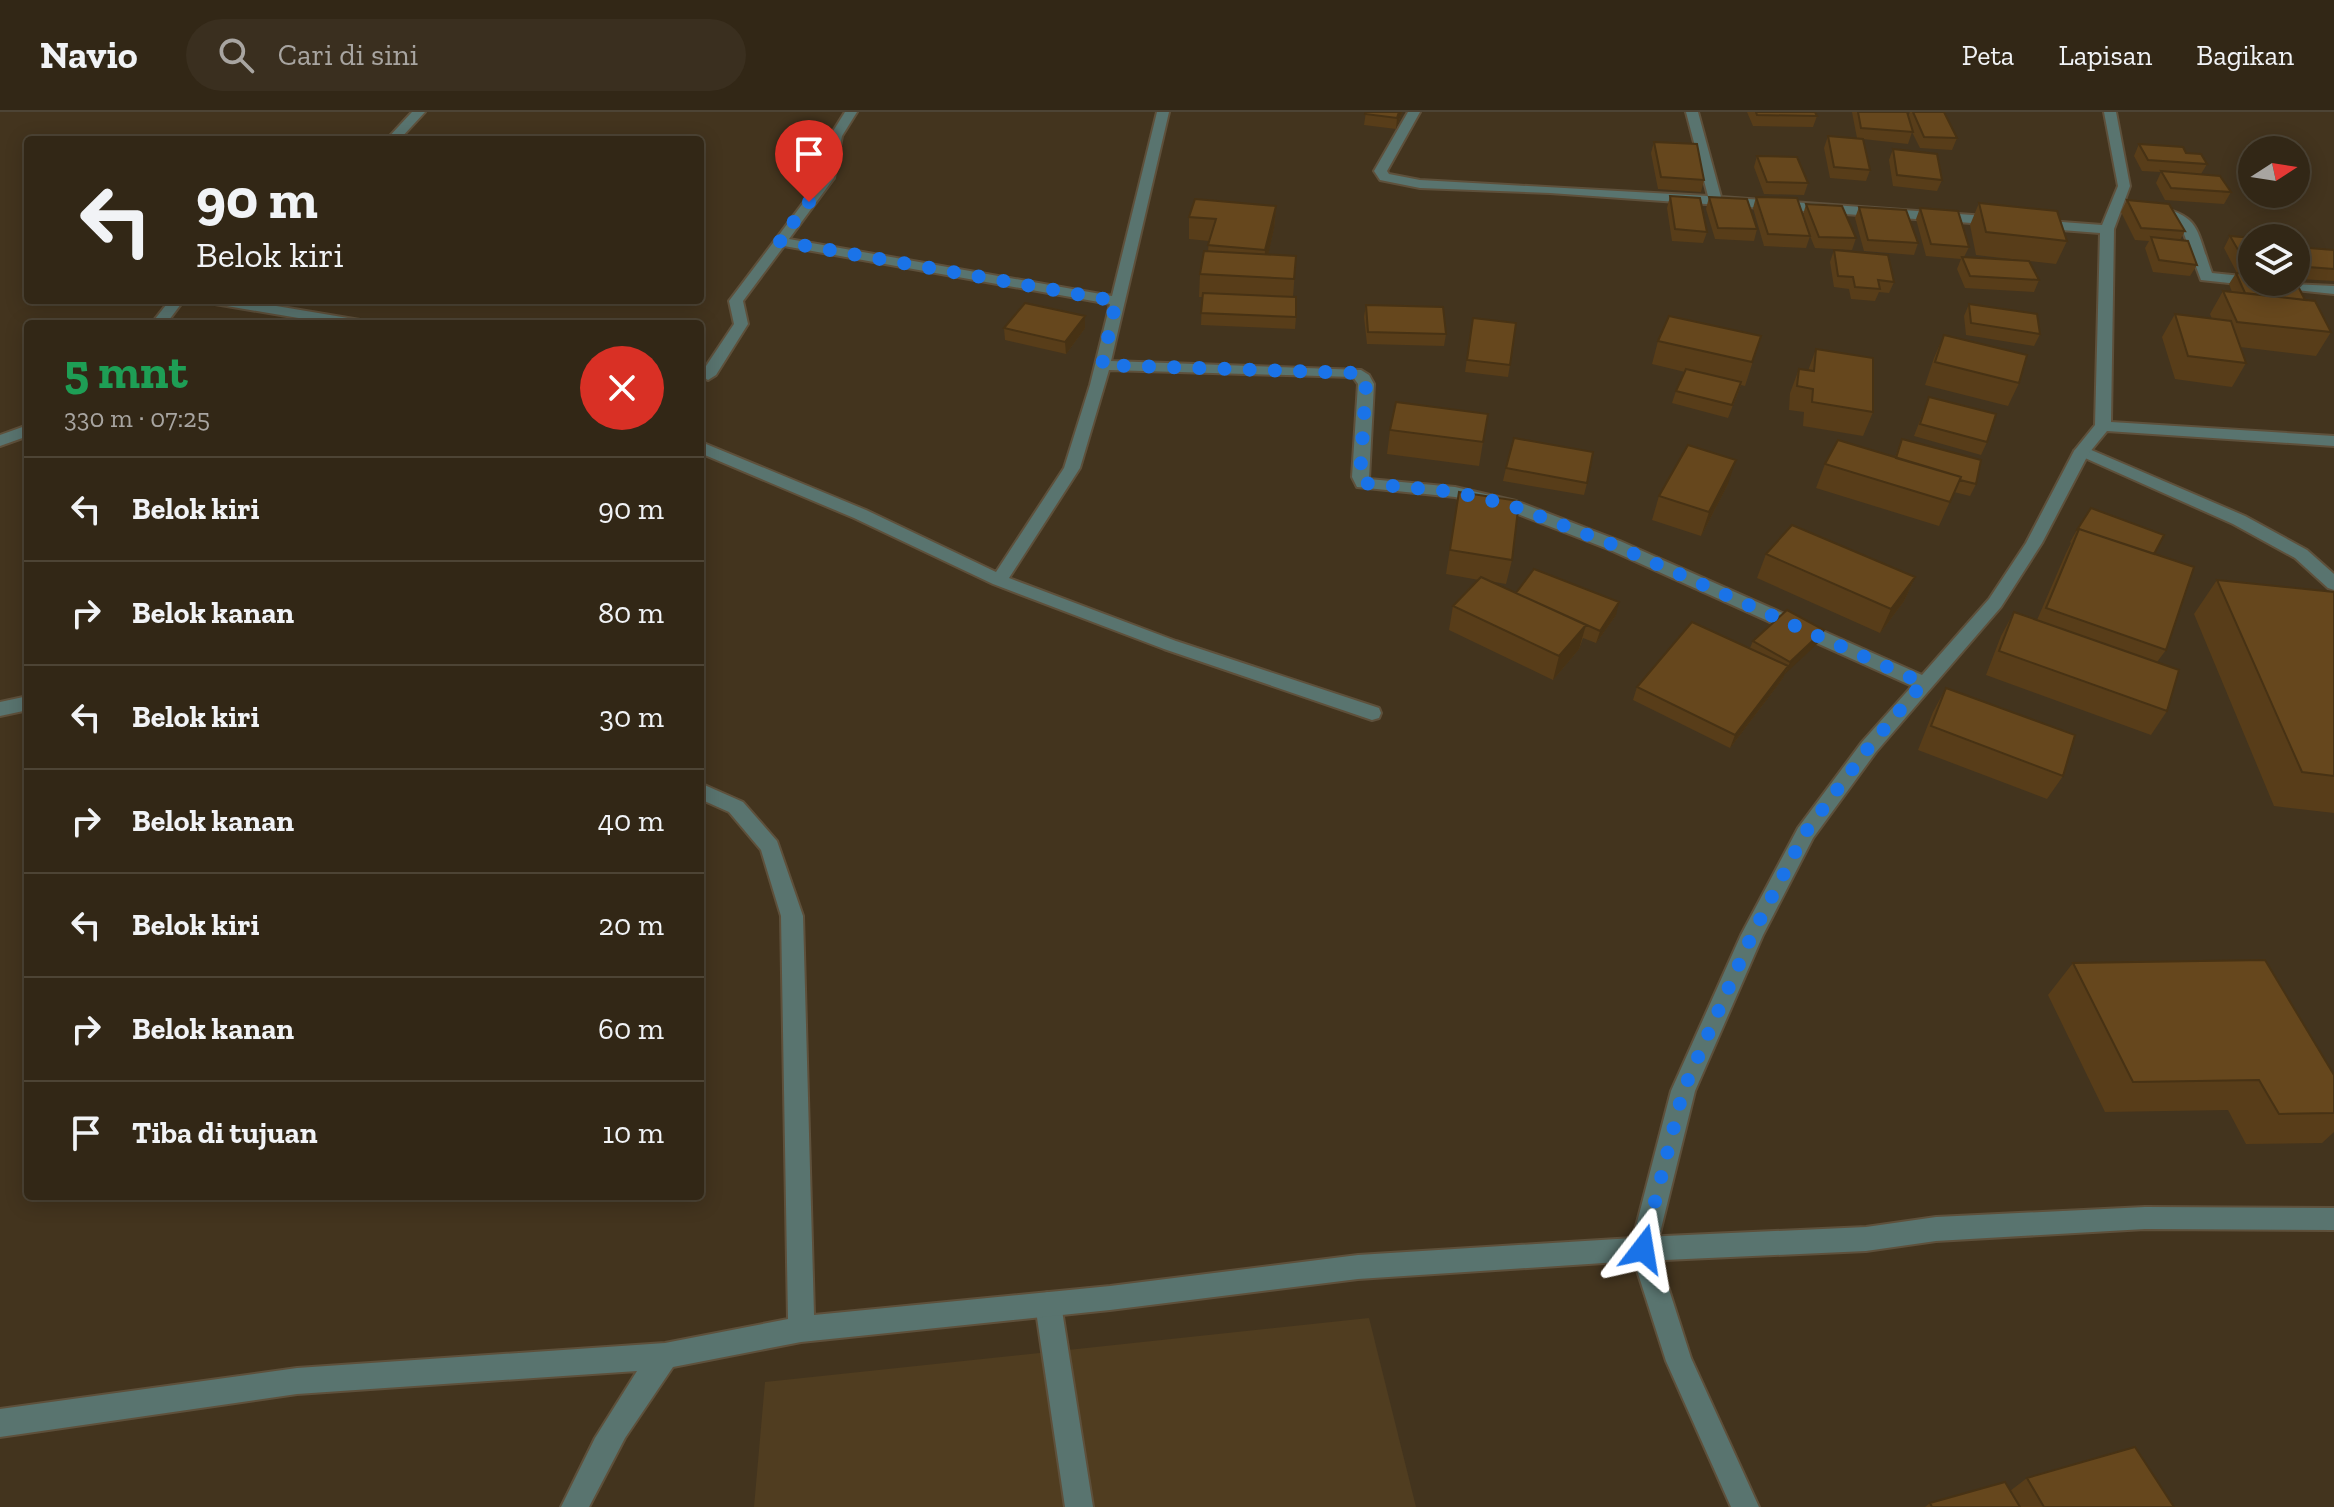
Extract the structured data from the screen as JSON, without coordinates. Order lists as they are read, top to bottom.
{
  "north": "right",
  "page": {
    "header": "Navio",
    "search": "Cari di sini",
    "nav": ["Peta", "Lapisan", "Bagikan"],
    "turn": ["90 m", "Belok kiri"],
    "heading": ["5 mnt", "330 m · 07:25"],
    "list": [
      {
        "name": "Belok kiri",
        "value": "90 m"
      },
      {
        "name": "Belok kanan",
        "value": "80 m"
      },
      {
        "name": "Belok kiri",
        "value": "30 m"
      },
      {
        "name": "Belok kanan",
        "value": "40 m"
      },
      {
        "name": "Belok kiri",
        "value": "20 m"
      },
      {
        "name": "Belok kanan",
        "value": "60 m"
      },
      {
        "name": "Tiba di tujuan",
        "value": "10 m"
      }
    ]
  }
}
